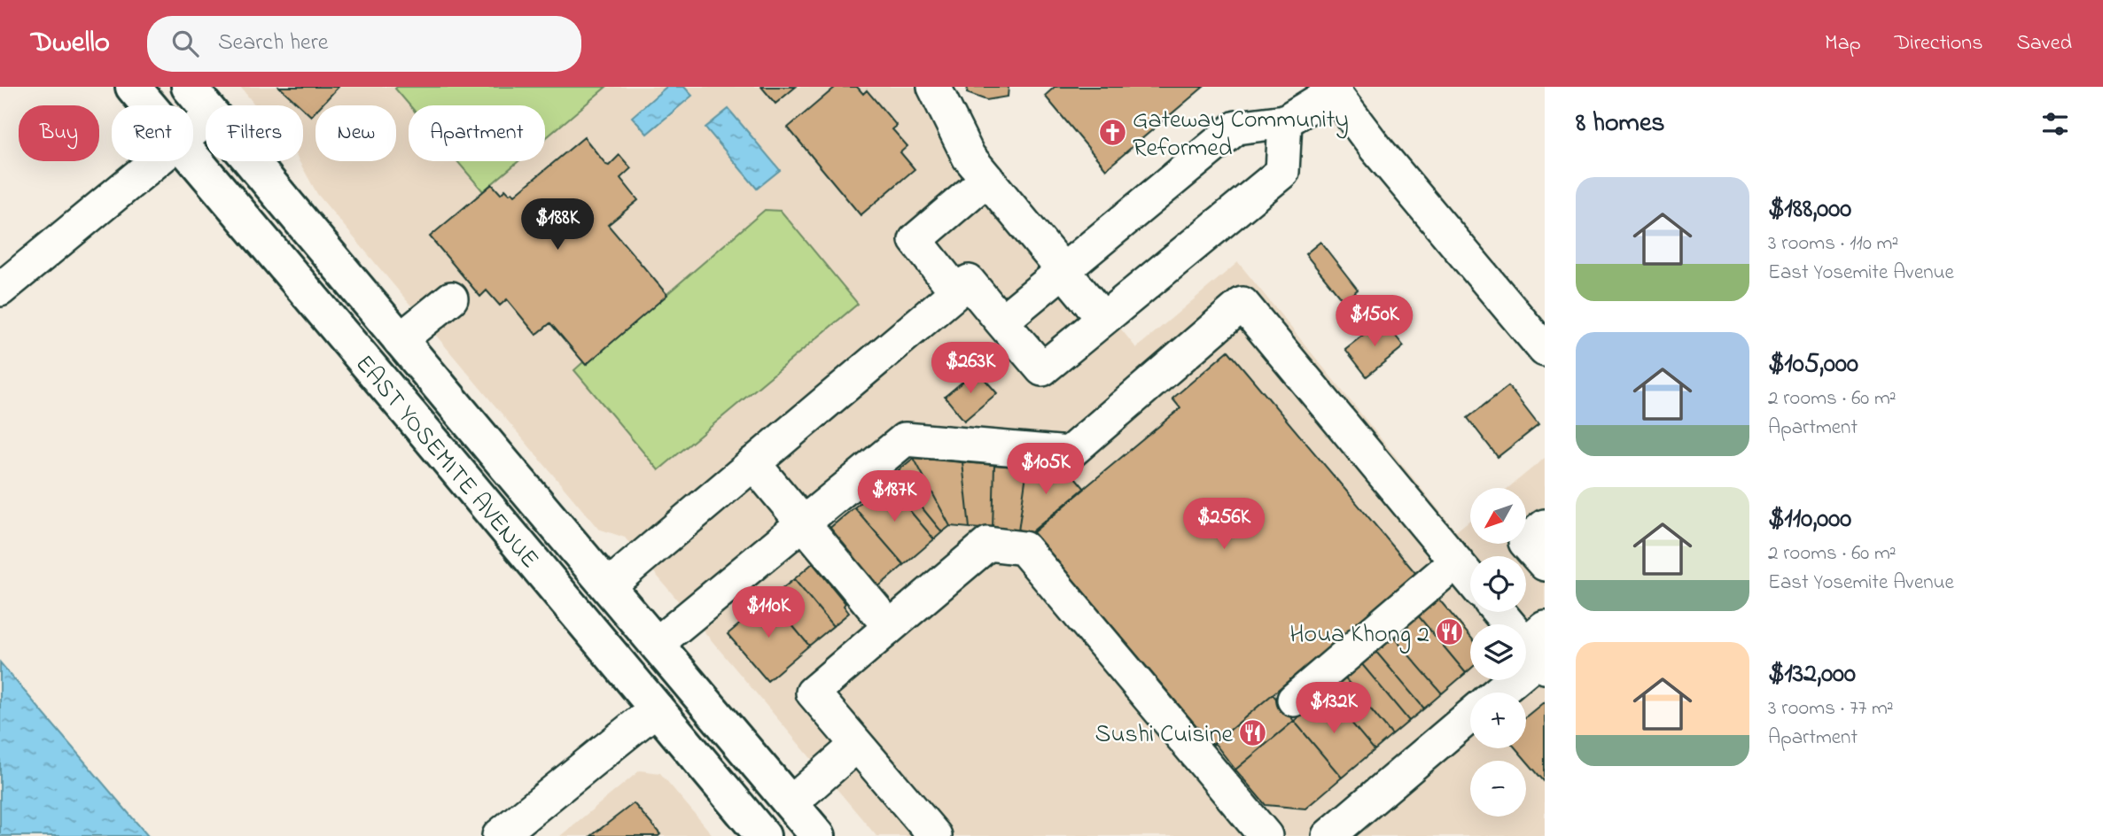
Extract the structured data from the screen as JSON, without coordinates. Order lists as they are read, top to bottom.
{
  "streets": {
    "main road": ["EAST YOSEMITE AVENUE"]
  },
  "places": {
    "church": ["Gateway Community Reformed"],
    "restaurant": ["Houa Khong 2", "Sushi Cuisine"]
  },
  "north": "bottom left",
  "page": {
    "header": "Dwello",
    "search": "Search here",
    "nav": ["Map", "Directions", "Saved"],
    "heading": "8 homes",
    "chip": [
      "Buy",
      "Rent",
      "Filters",
      "New",
      "Apartment"
    ],
    "list": [
      {
        "name": "$188,000",
        "note": "3 rooms · 110 m² · East Yosemite Avenue"
      },
      {
        "name": "$105,000",
        "note": "2 rooms · 60 m² · Apartment"
      },
      {
        "name": "$110,000",
        "note": "2 rooms · 60 m² · East Yosemite Avenue"
      },
      {
        "name": "$132,000",
        "note": "3 rooms · 77 m² · Apartment"
      }
    ],
    "price": [
      "$188K",
      "$150K",
      "$263K",
      "$105K",
      "$187K",
      "$256K",
      "$110K",
      "$132K"
    ],
    "map_buttons": ["+", "−"]
  }
}
